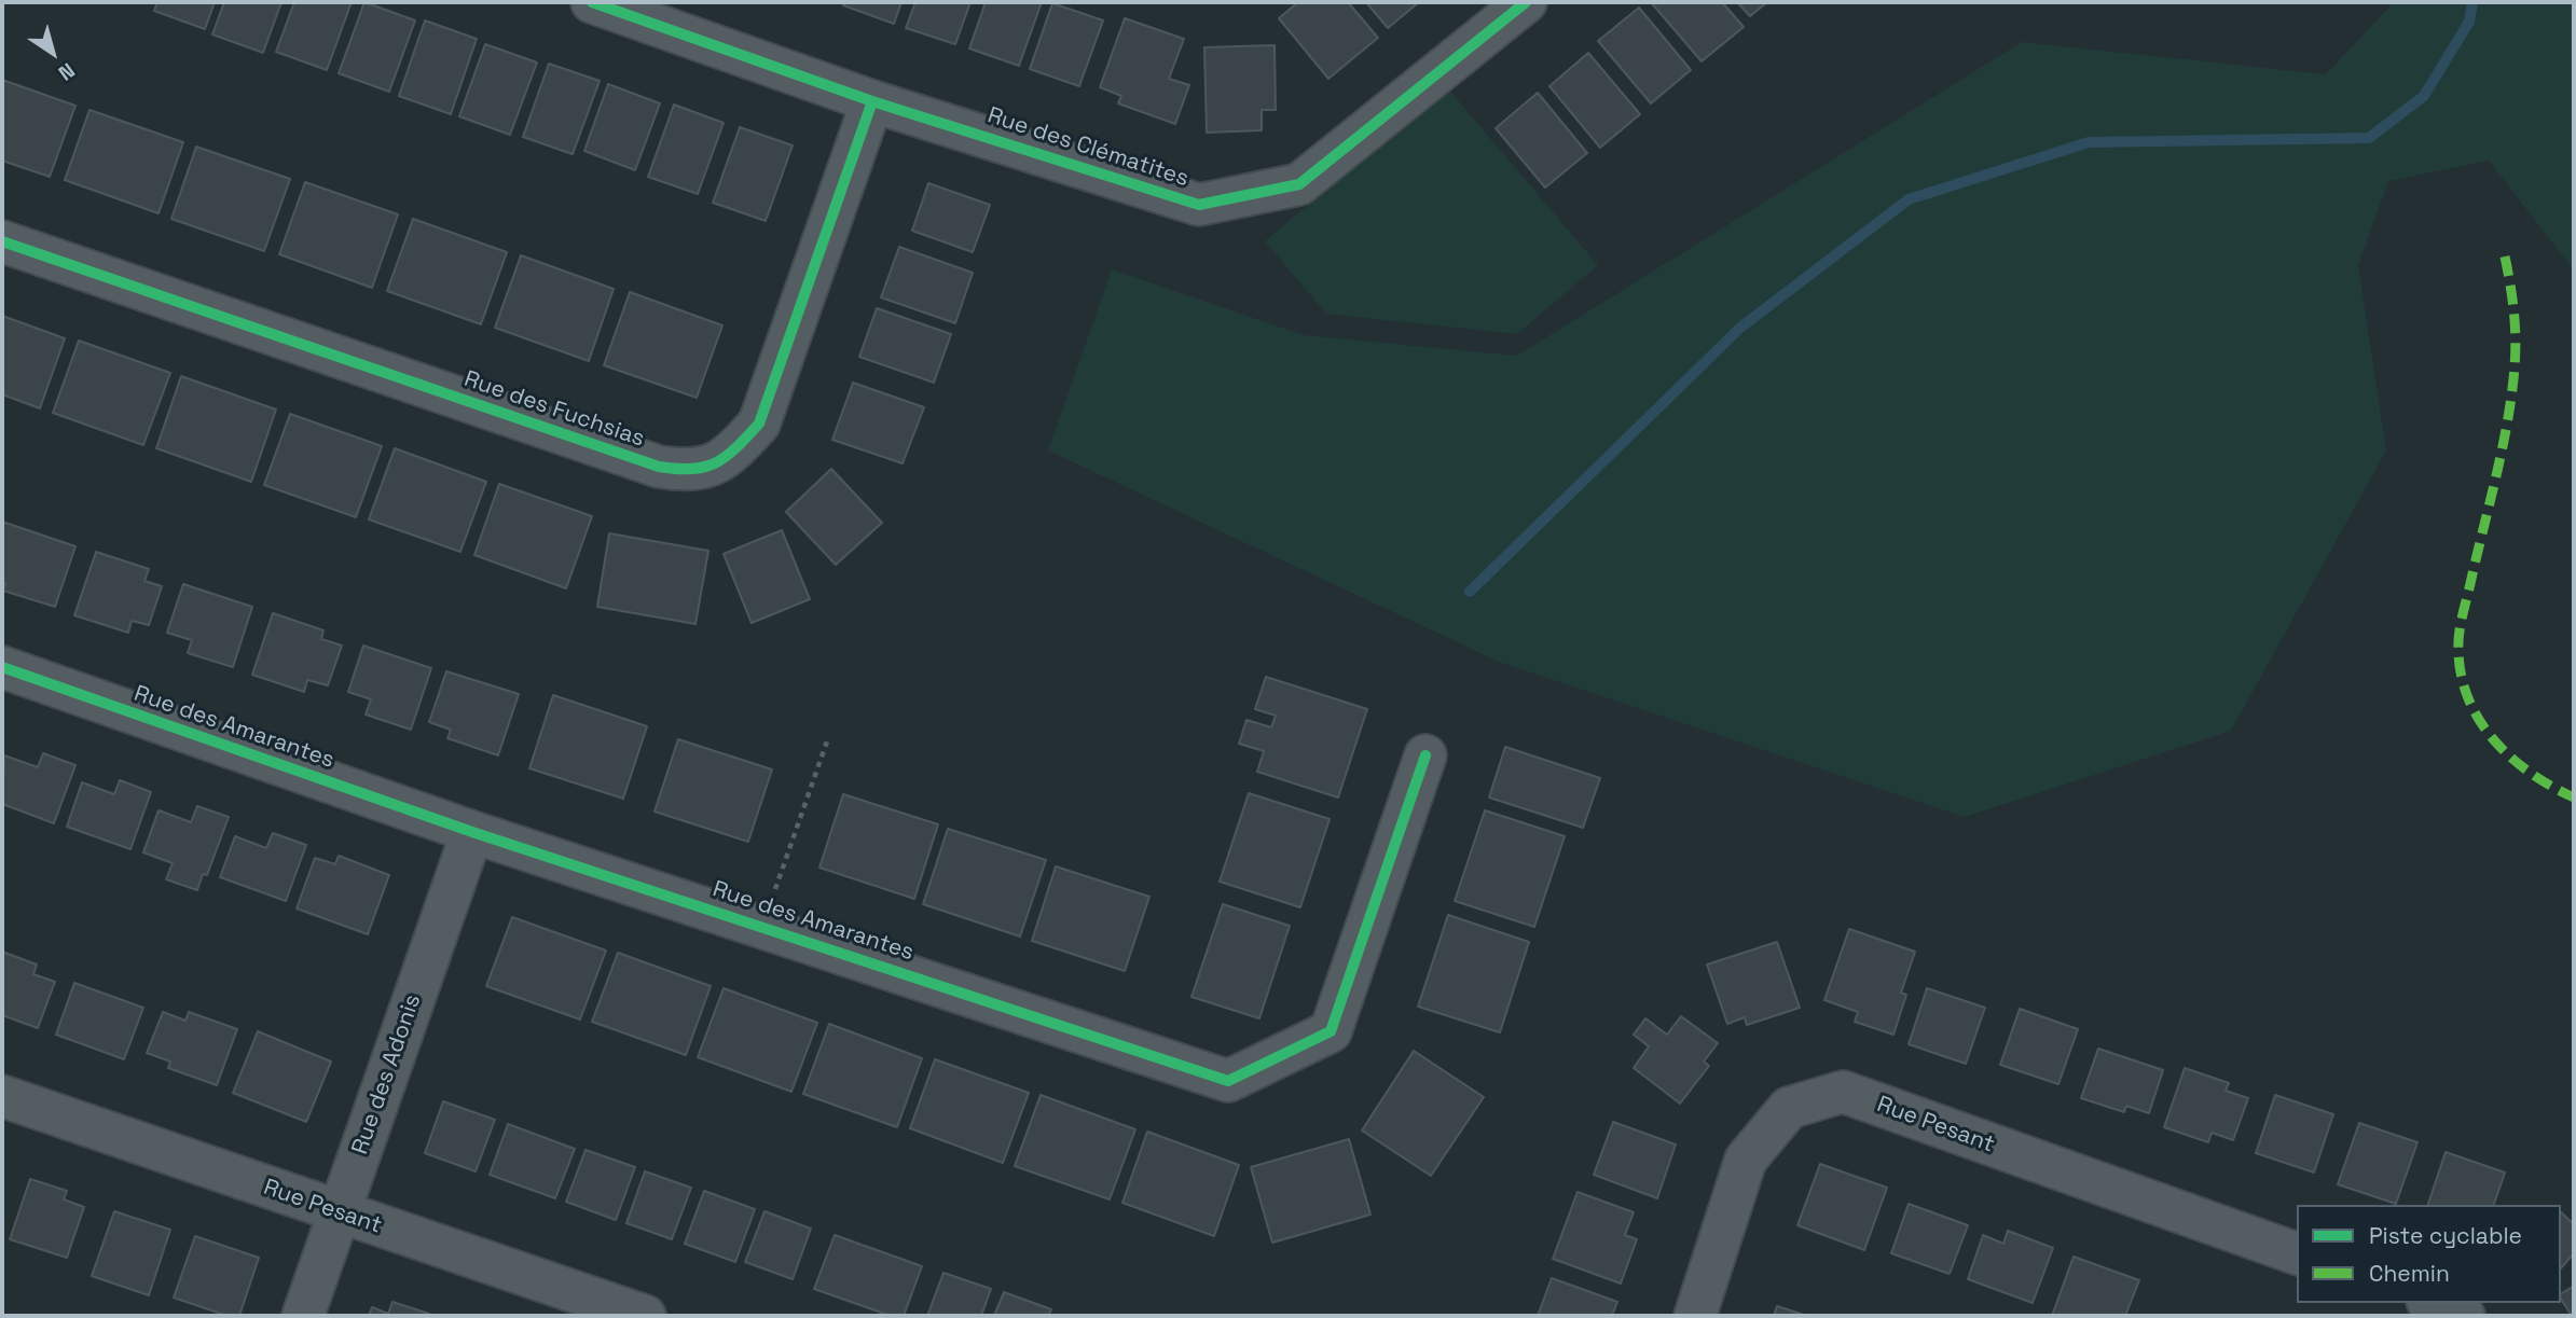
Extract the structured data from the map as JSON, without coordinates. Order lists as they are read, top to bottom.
{
  "streets": {
    "street": [
      "Rue des Clématites",
      "Rue des Fuchsias",
      "Rue des Amarantes",
      "Rue des Adonis",
      "Rue Pesant"
    ]
  },
  "crossings": [
    ["Rue des Clématites", "Rue des Fuchsias"],
    ["Rue des Amarantes", "Rue des Adonis"],
    ["Rue des Adonis", "Rue Pesant"]
  ],
  "legend": ["Piste cyclable", "Chemin"],
  "north": "bottom right"
}
